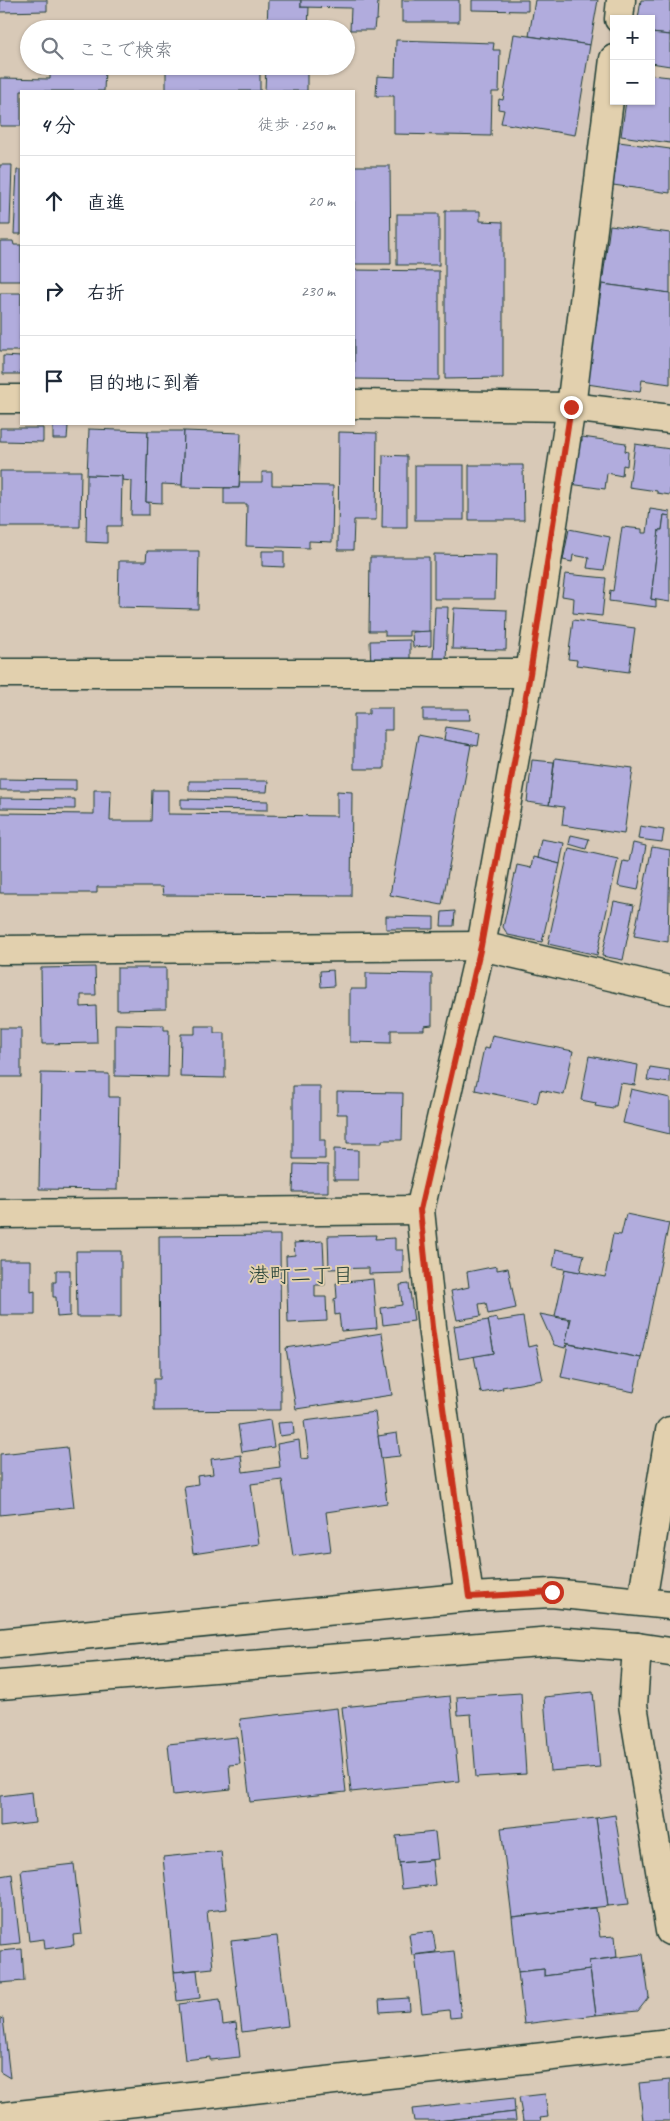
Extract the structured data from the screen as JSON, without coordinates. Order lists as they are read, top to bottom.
{
  "districts": ["港町二丁目"],
  "page": {
    "map_buttons": ["+", "−"],
    "search": "ここで検索",
    "heading": ["4 分", "徒歩 · 250 m"],
    "list": [
      ["直進", "20 m"],
      ["右折", "230 m"],
      "目的地に到着"
    ]
  }
}
